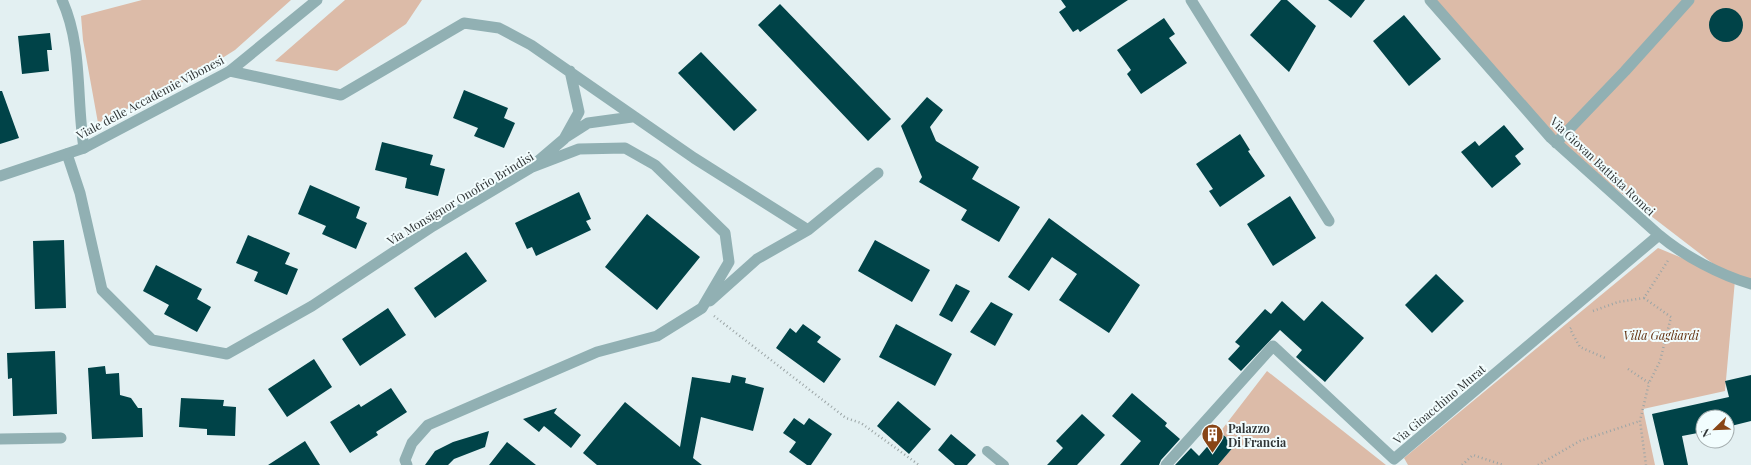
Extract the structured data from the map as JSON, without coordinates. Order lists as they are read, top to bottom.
{
  "streets": {
    "street": [
      "Viale delle Accademie Vibonesi",
      "Via Giovan Battista Romei",
      "Via Monsignor Onofrio Brindisi",
      "Via Gioacchino Murat"
    ]
  },
  "crossings": [
    ["Viale delle Accademie Vibonesi", "Via Monsignor Onofrio Brindisi"],
    ["Via Giovan Battista Romei", "Via Gioacchino Murat"]
  ],
  "parks": ["Villa Gagliardi"],
  "places": {
    "building": ["Palazzo Di Francia"]
  },
  "north": "bottom left"
}
